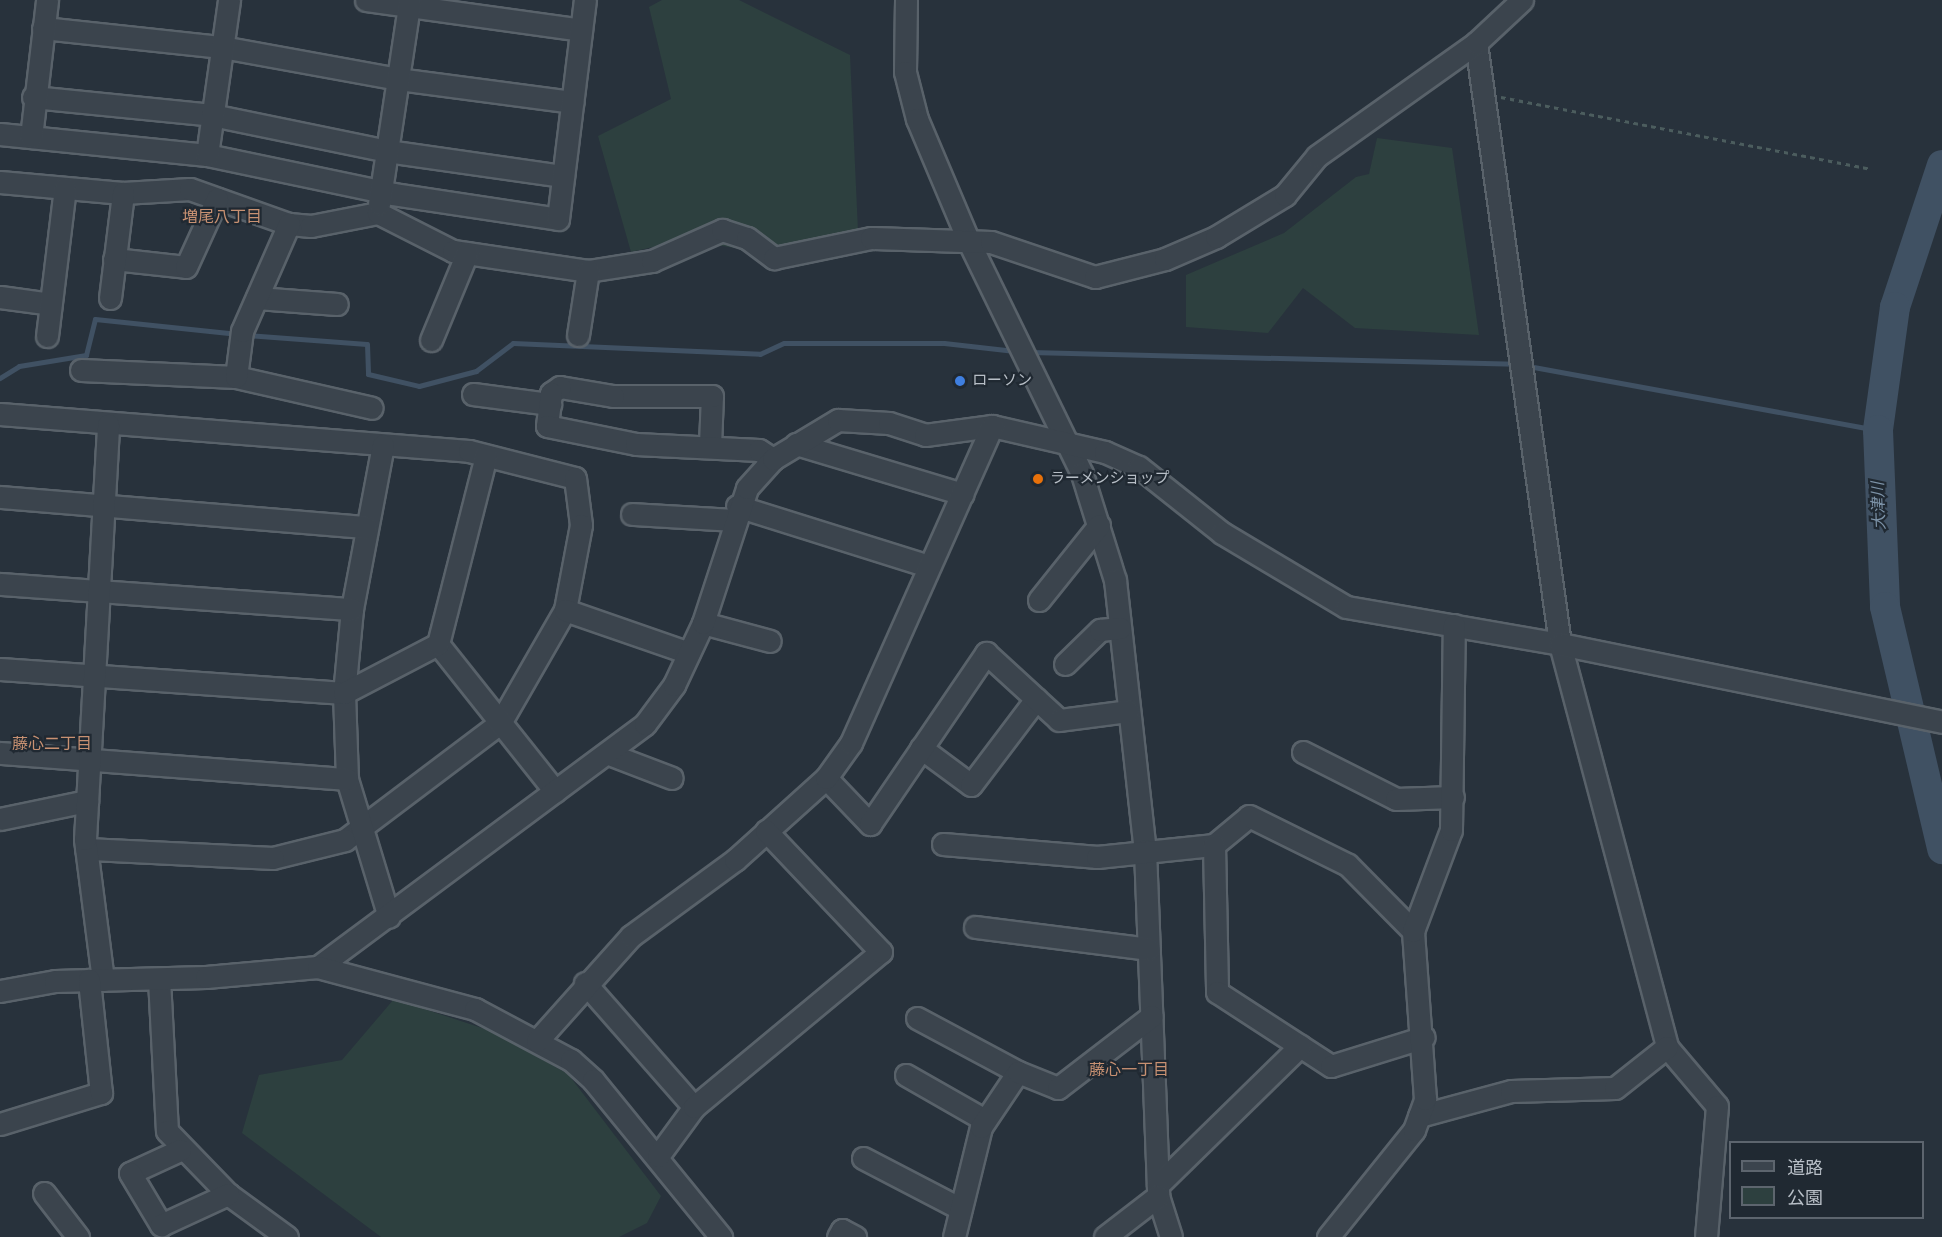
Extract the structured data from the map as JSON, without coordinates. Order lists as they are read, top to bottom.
{
  "districts": ["増尾八丁目", "藤心二丁目", "藤心一丁目"],
  "water": ["大津川"],
  "places": ["ローソン", "ラーメンショップ"],
  "legend": ["道路", "公園"]
}
